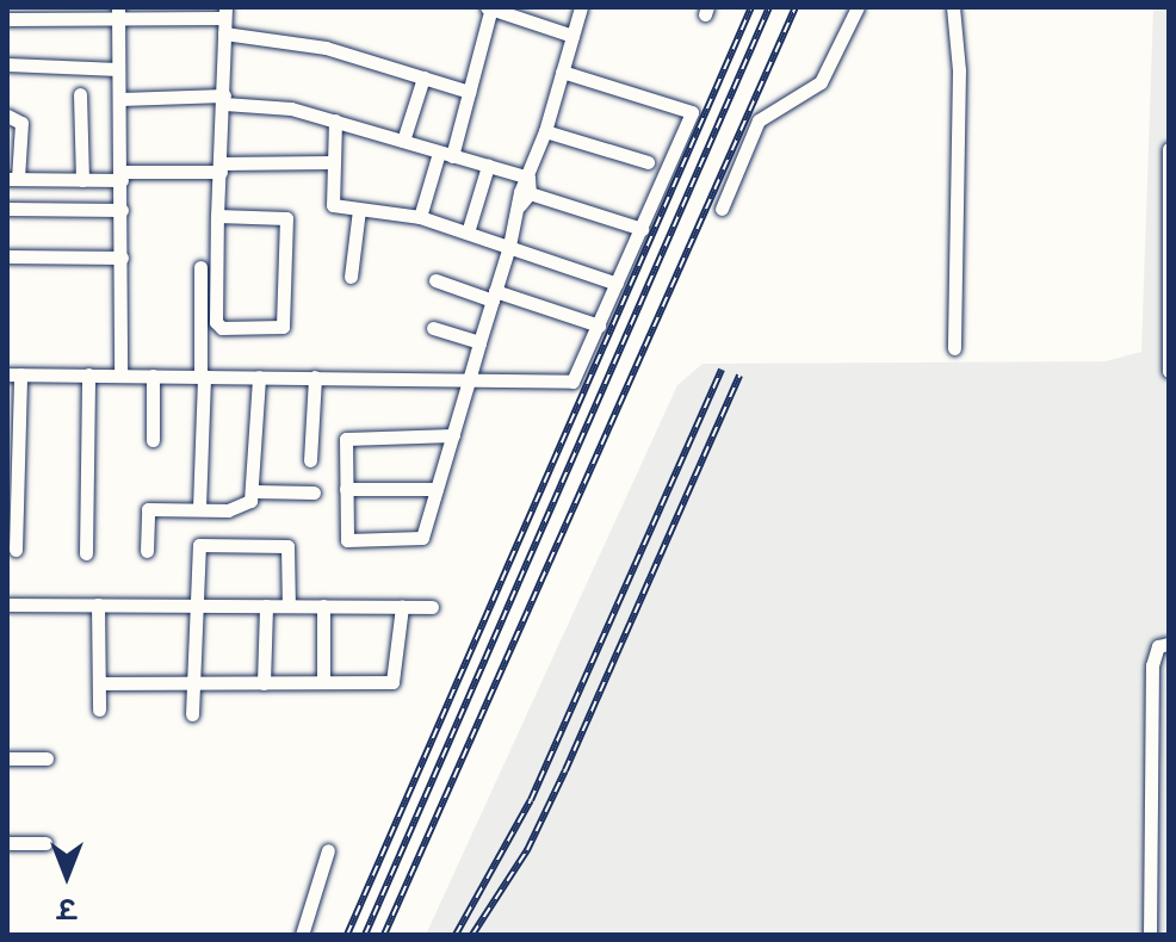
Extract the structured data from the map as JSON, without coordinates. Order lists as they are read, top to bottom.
{
  "north": "bottom"
}
